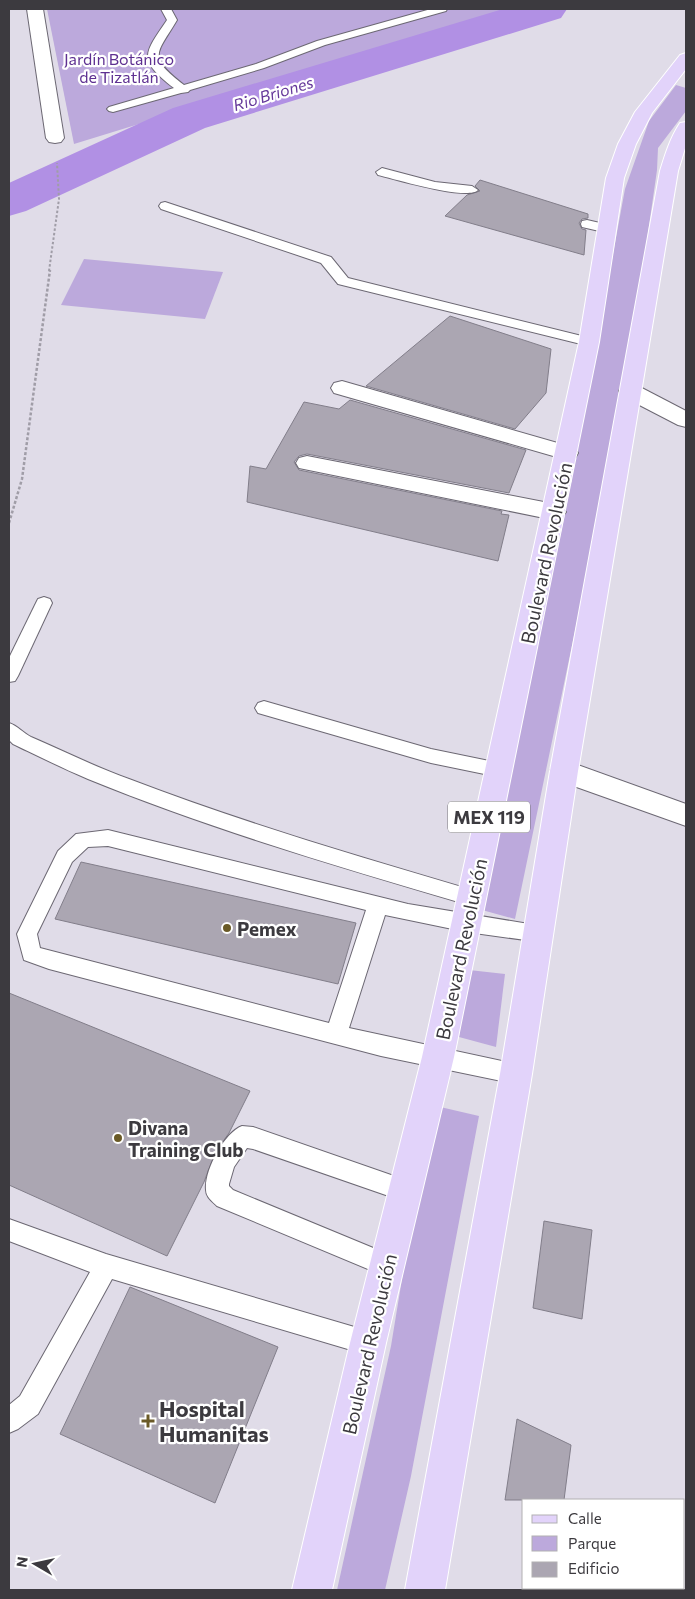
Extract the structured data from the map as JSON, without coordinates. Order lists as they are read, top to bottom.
{
  "streets": {
    "main road": ["Boulevard Revolución", "MEX 119"]
  },
  "water": ["Rio Briones"],
  "parks": ["Jardín Botánico de Tizatlán"],
  "places": {
    "other": ["Pemex", "Divana Training Club"],
    "health": ["Hospital Humanitas"]
  },
  "legend": ["Calle", "Parque", "Edificio"],
  "north": "left"
}
